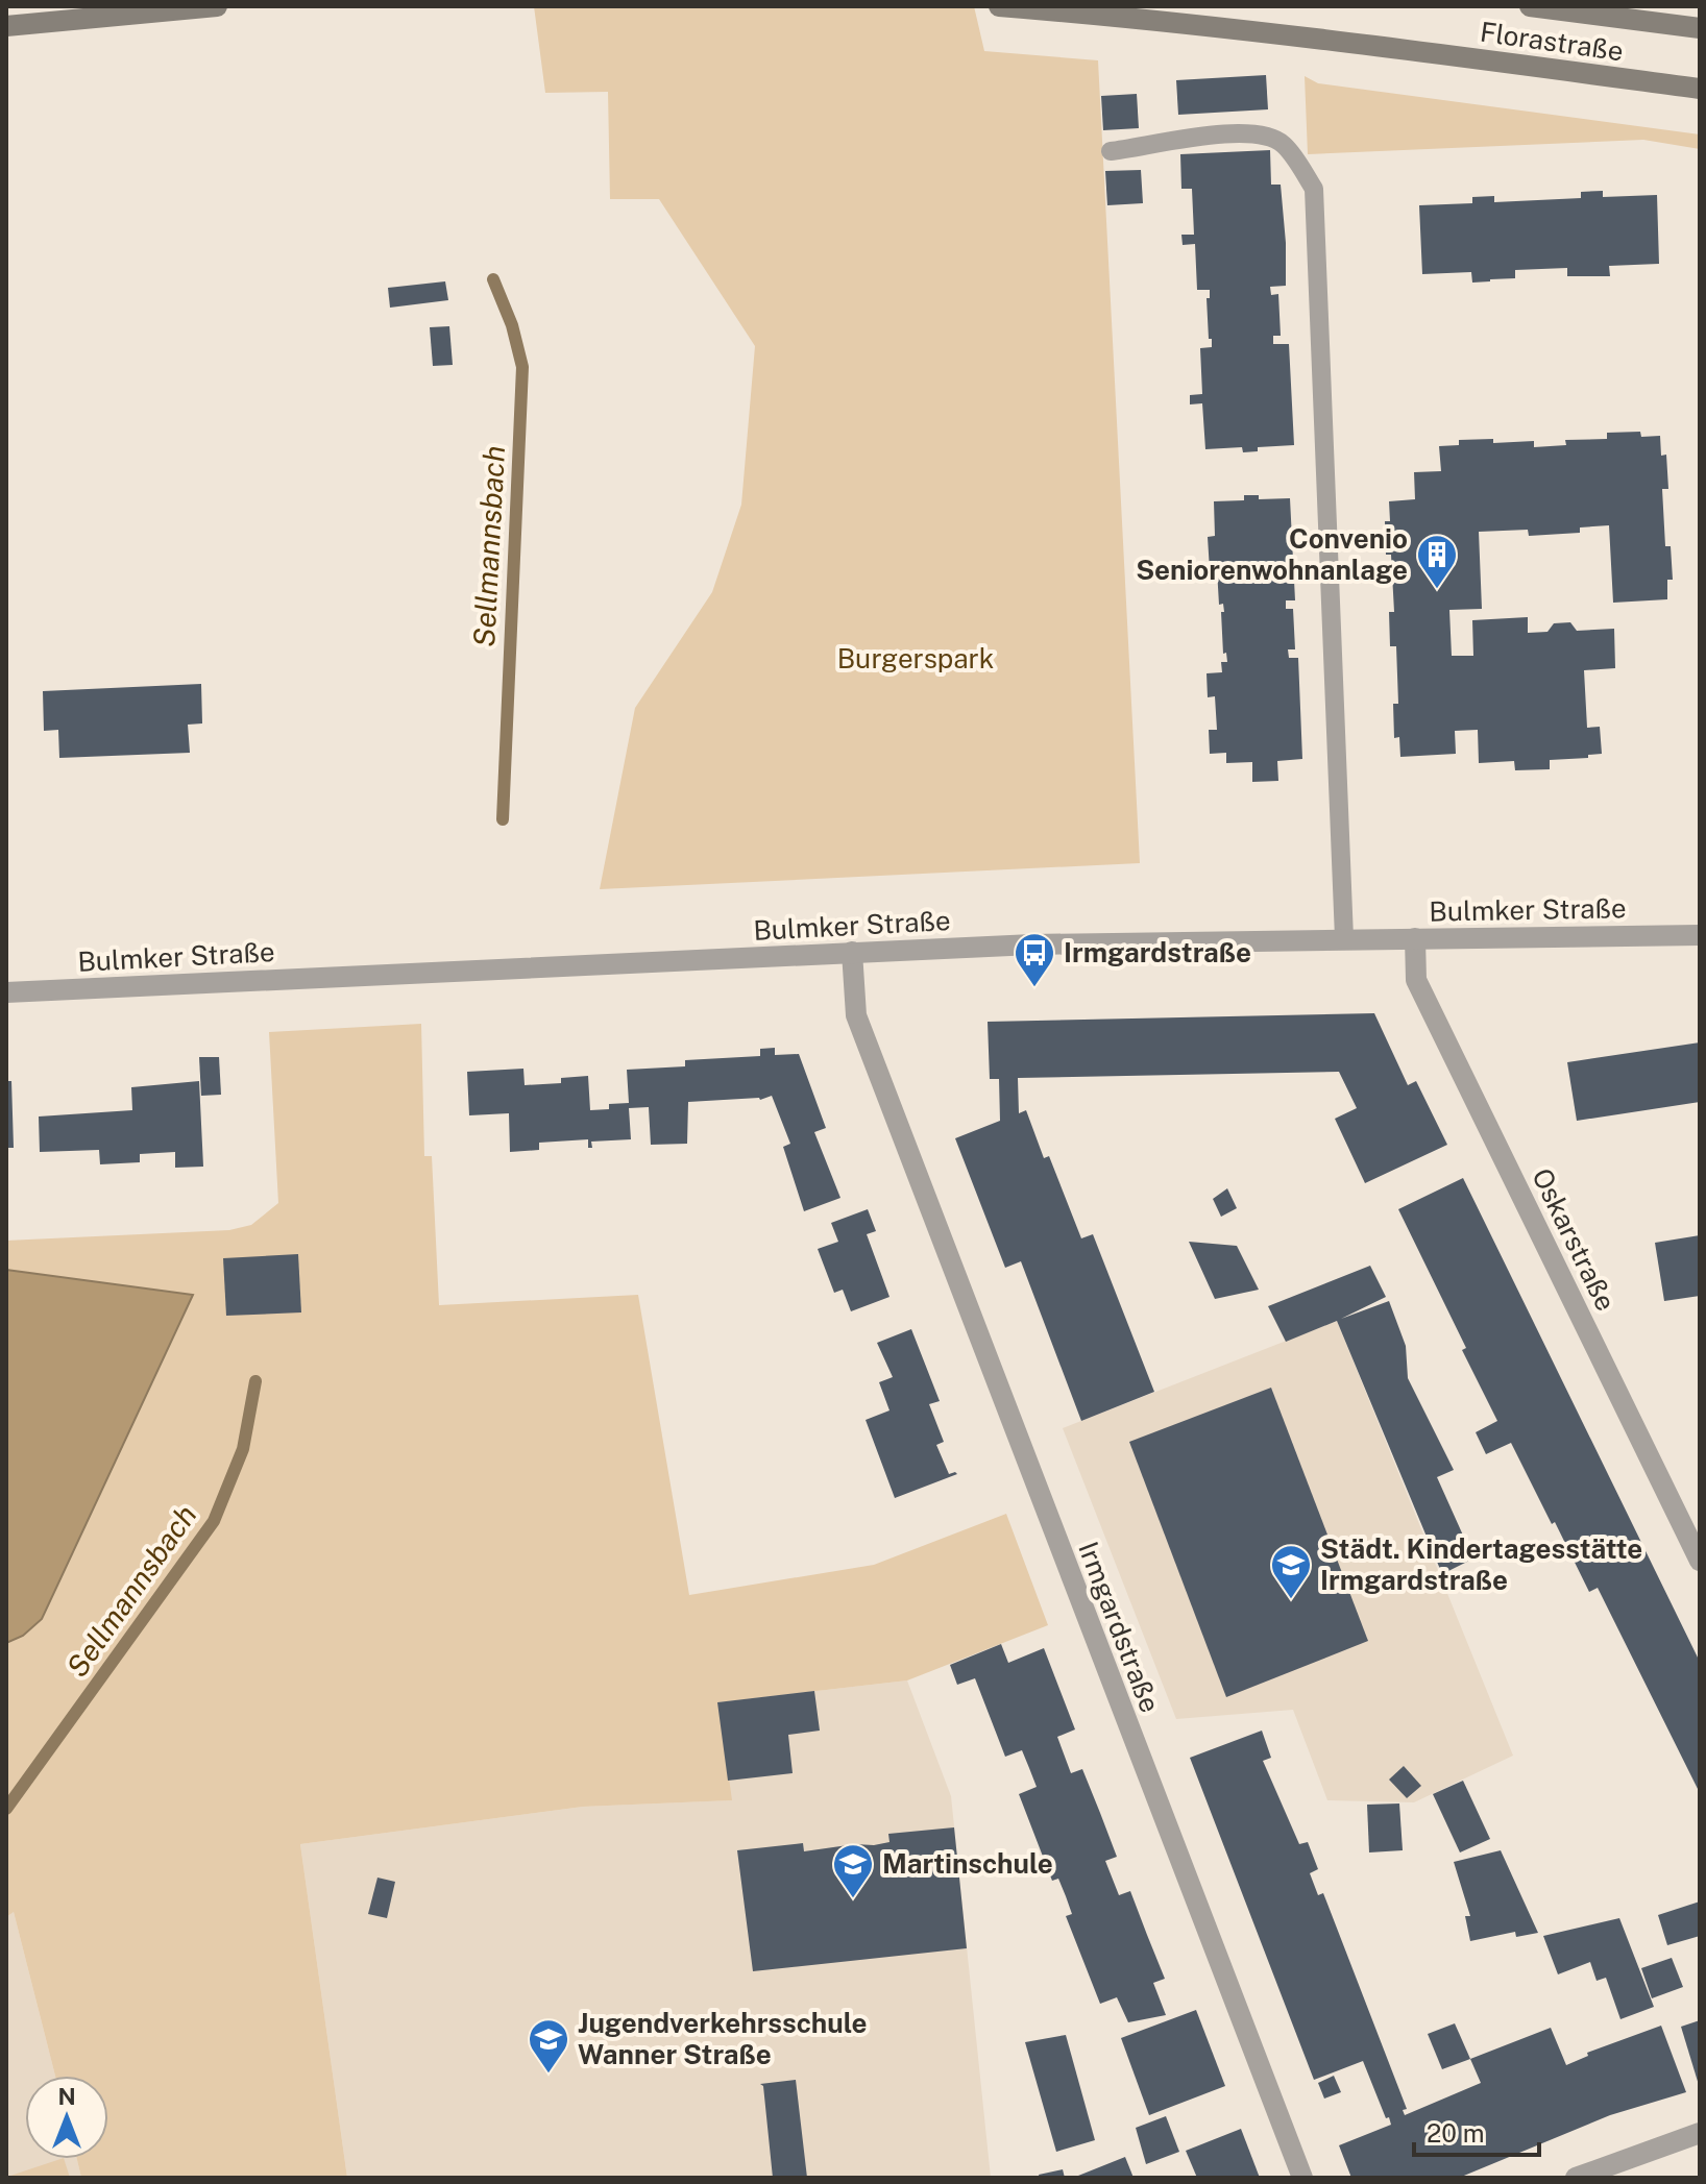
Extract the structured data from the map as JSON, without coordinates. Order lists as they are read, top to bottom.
{
  "streets": {
    "main road": ["Florastraße"],
    "street": ["Bulmker Straße", "Oskarstraße", "Irmgardstraße"]
  },
  "crossings": [
    ["Bulmker Straße", "Oskarstraße"],
    ["Bulmker Straße", "Irmgardstraße"]
  ],
  "water": ["Sellmannsbach"],
  "parks": ["Burgerspark"],
  "places": {
    "building": ["Convenio Seniorenwohnanlage"],
    "bus stop": ["Irmgardstraße"],
    "school or university": ["Städt. Kindertagesstätte Irmgardstraße", "Martinschule", "Jugendverkehrsschule Wanner Straße"]
  },
  "scale_bar": "20 m",
  "north": "top"
}
